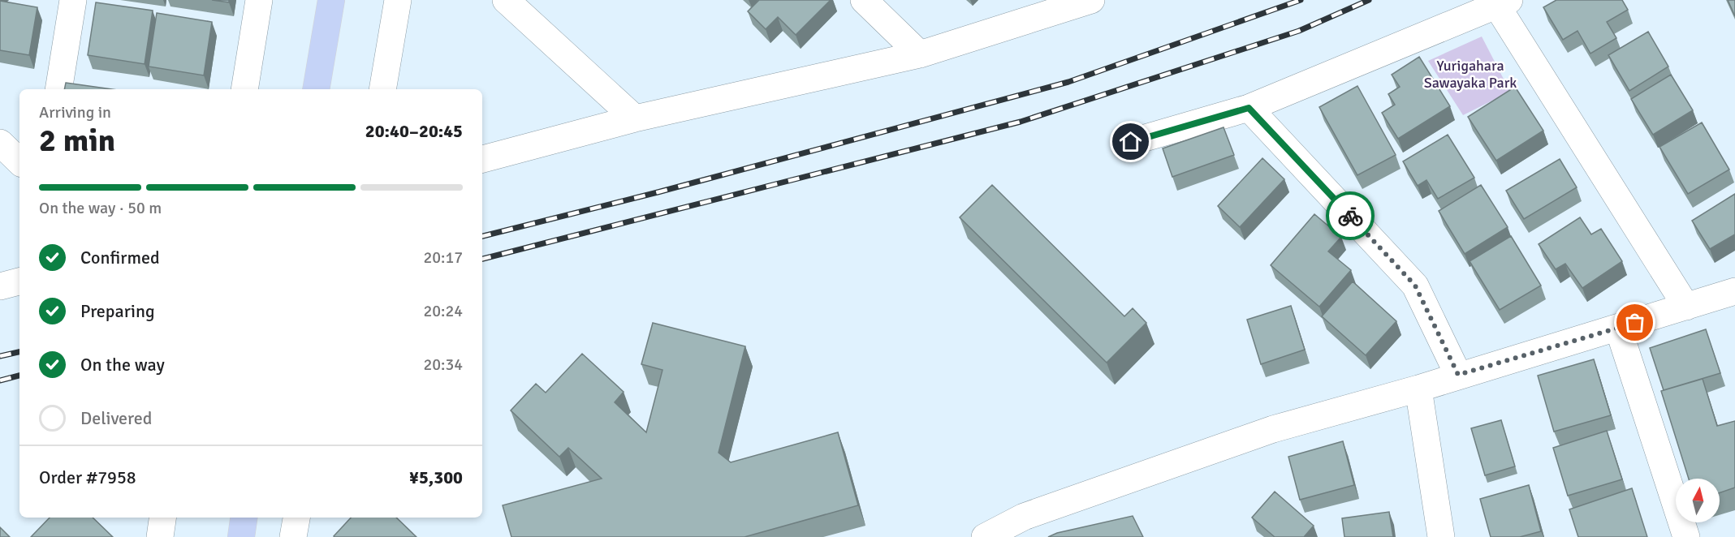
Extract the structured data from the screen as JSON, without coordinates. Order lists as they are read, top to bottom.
{
  "parks": ["Yurigahara Sawayaka Park"],
  "north": "top",
  "page": {
    "heading": ["2 min", "Arriving in", "20:40–20:45"],
    "panel": ["Order #7958", "¥5,300"],
    "bar": "On the way · 50 m",
    "list": [
      ["Confirmed", "20:17"],
      ["Preparing", "20:24"],
      ["On the way", "20:34"],
      "Delivered"
    ]
  }
}
